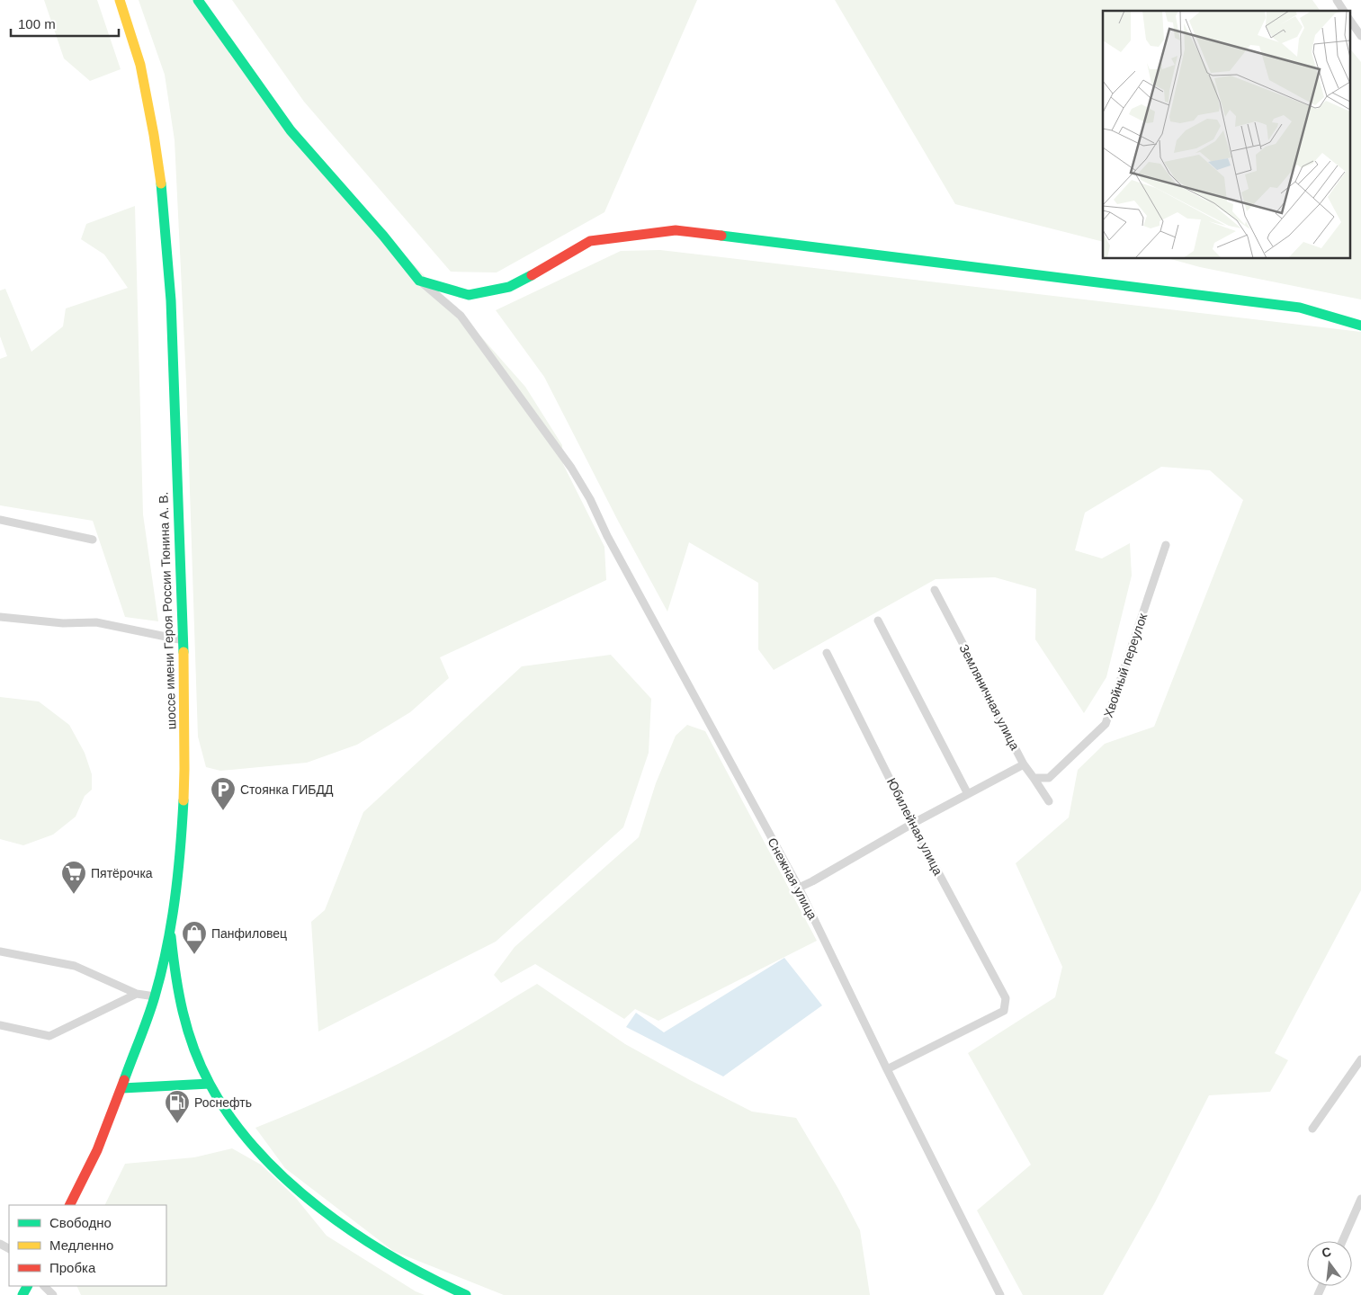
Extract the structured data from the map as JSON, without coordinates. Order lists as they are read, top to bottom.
{
  "streets": {
    "main road": ["шоссе имени Героя России Тюнина А. В."],
    "street": [
      "Хвойный переулок",
      "Земляничная улица",
      "Юбилейная улица",
      "Снежная улица"
    ]
  },
  "crossings": [
    ["Хвойный переулок", "Земляничная улица"],
    ["Юбилейная улица", "Снежная улица"]
  ],
  "places": {
    "parking": ["Стоянка ГИБДД"],
    "supermarket": ["Пятёрочка"],
    "shop": ["Панфиловец"],
    "fuel station": ["Роснефть"]
  },
  "legend": ["Свободно", "Медленно", "Пробка"],
  "scale_bar": "100 m",
  "north": "top"
}
